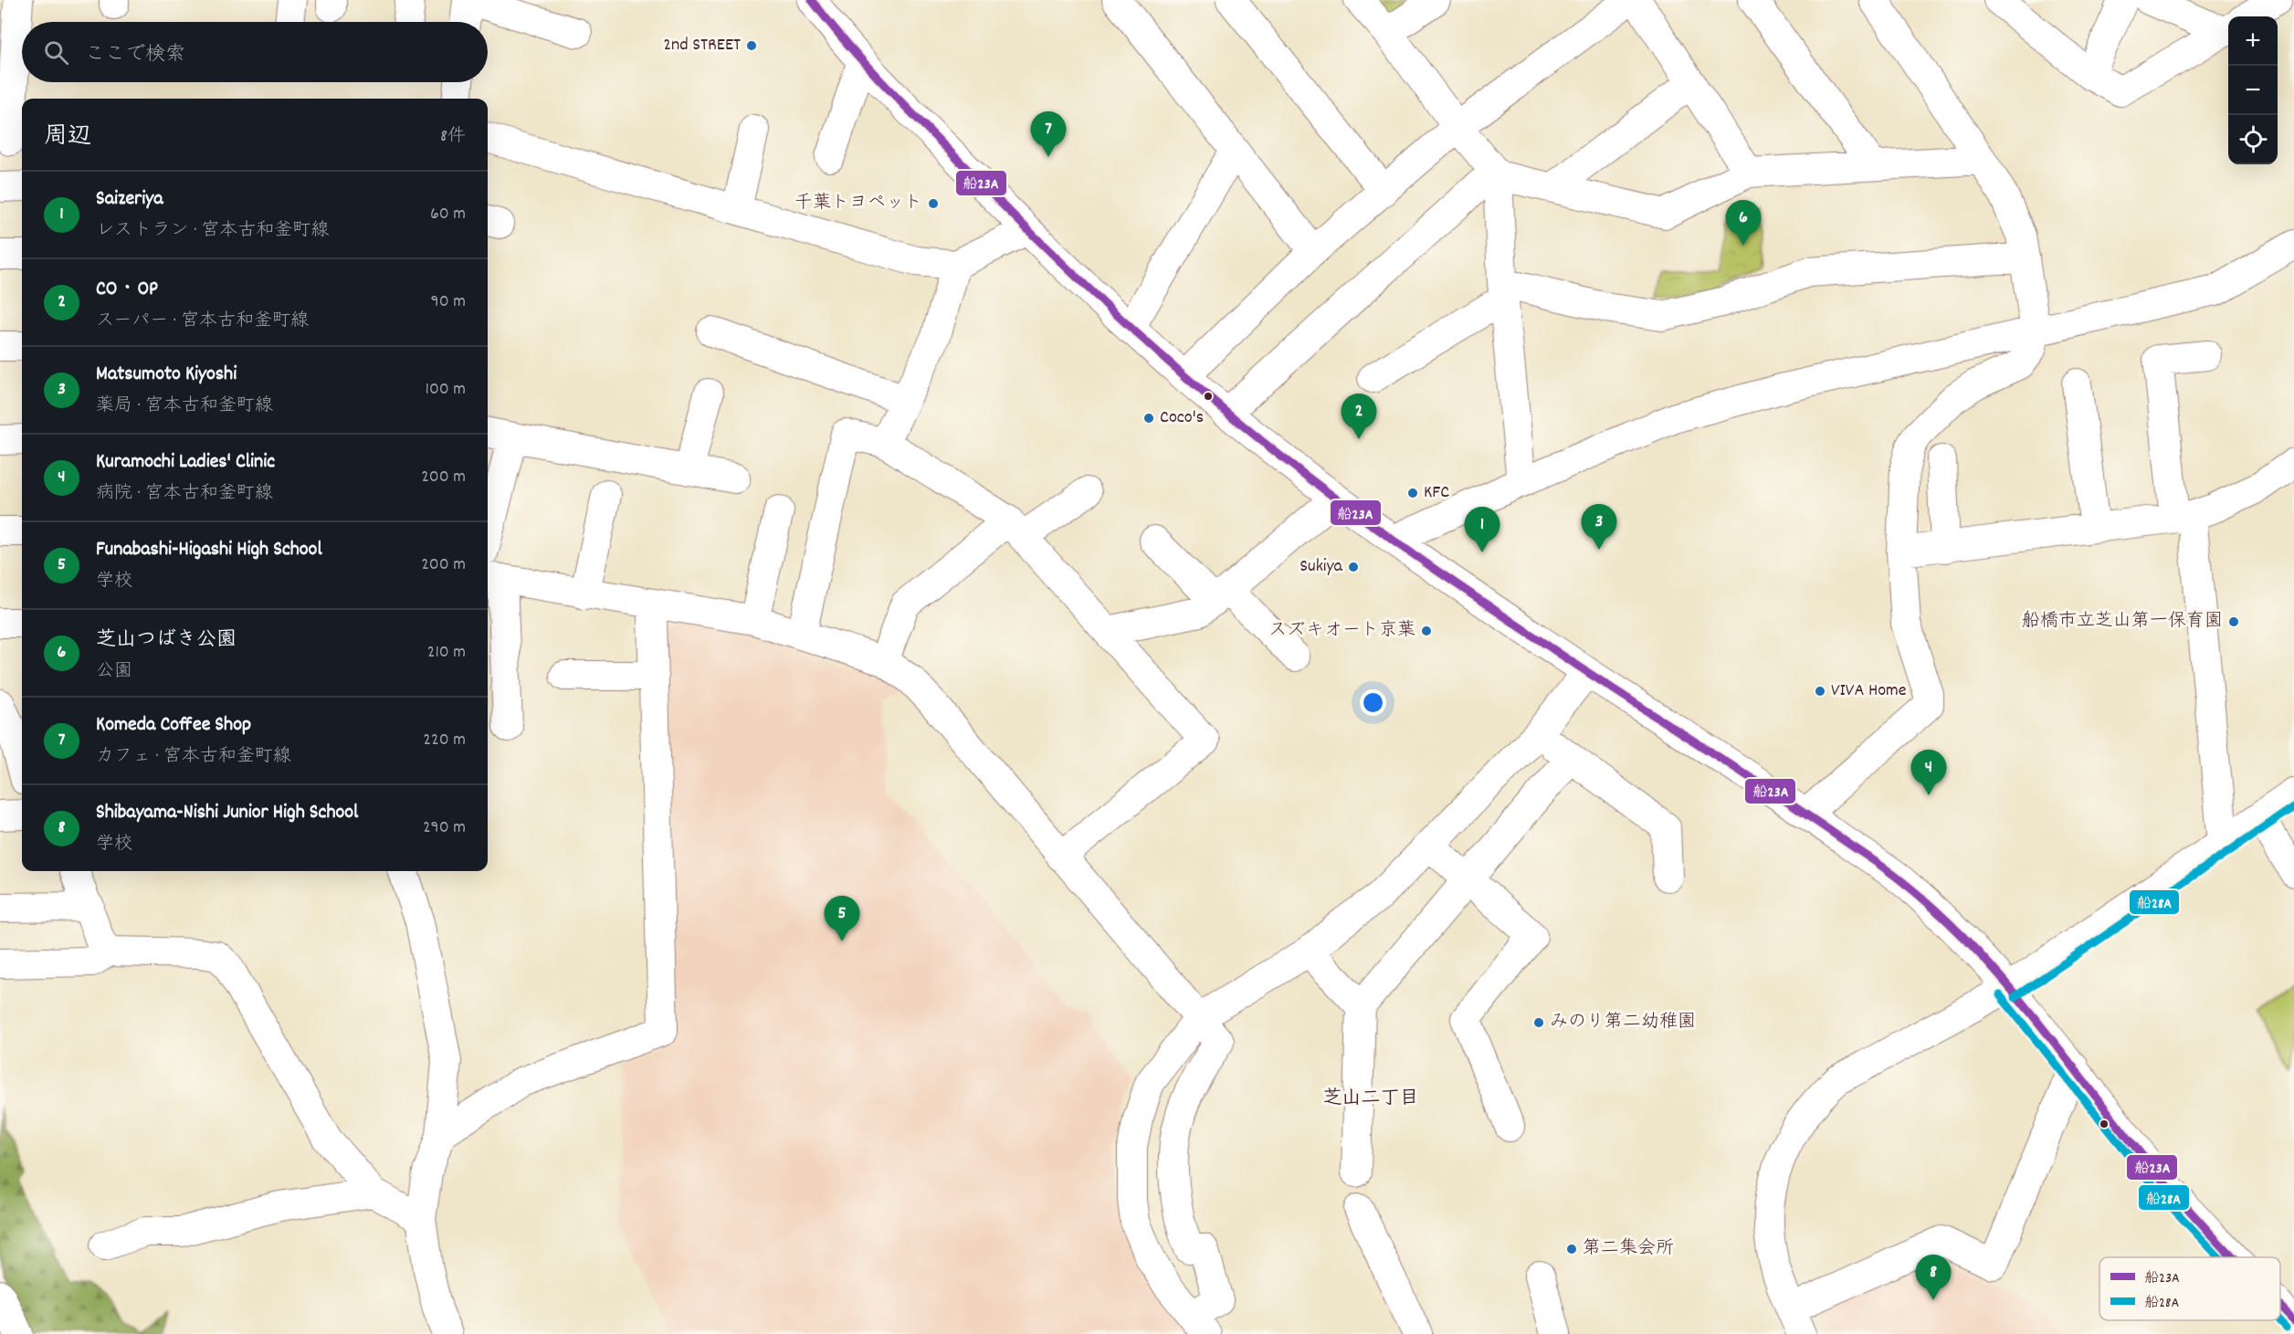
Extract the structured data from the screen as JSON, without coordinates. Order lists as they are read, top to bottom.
{
  "districts": ["芝山二丁目"],
  "places": [
    "2nd STREET",
    "千葉トヨペット",
    "Coco's",
    "KFC",
    "Sukiya",
    "船橋市立芝山第一保育園",
    "スズキオート京葉",
    "VIVA Home",
    "みのり第二幼稚園",
    "第二集会所"
  ],
  "lines": ["transit line 船23A", "transit line 船28A"],
  "legend": ["船23A", "船28A"],
  "page": {
    "map_buttons": ["+", "−"],
    "search": "ここで検索",
    "heading": ["周辺", "8件"],
    "pins": [
      "7",
      "6",
      "2",
      "3",
      "1",
      "4",
      "5",
      "8"
    ],
    "list": [
      {
        "mark": "1",
        "name": "Saizeriya",
        "note": "レストラン · 宮本古和釜町線",
        "value": "60 m"
      },
      {
        "mark": "2",
        "name": "CO・OP",
        "note": "スーパー · 宮本古和釜町線",
        "value": "90 m"
      },
      {
        "mark": "3",
        "name": "Matsumoto Kiyoshi",
        "note": "薬局 · 宮本古和釜町線",
        "value": "100 m"
      },
      {
        "mark": "4",
        "name": "Kuramochi Ladies' Clinic",
        "note": "病院 · 宮本古和釜町線",
        "value": "200 m"
      },
      {
        "mark": "5",
        "name": "Funabashi-Higashi High School",
        "note": "学校",
        "value": "200 m"
      },
      {
        "mark": "6",
        "name": "芝山つばき公園",
        "note": "公園",
        "value": "210 m"
      },
      {
        "mark": "7",
        "name": "Komeda Coffee Shop",
        "note": "カフェ · 宮本古和釜町線",
        "value": "220 m"
      },
      {
        "mark": "8",
        "name": "Shibayama-Nishi Junior High School",
        "note": "学校",
        "value": "290 m"
      }
    ]
  }
}
